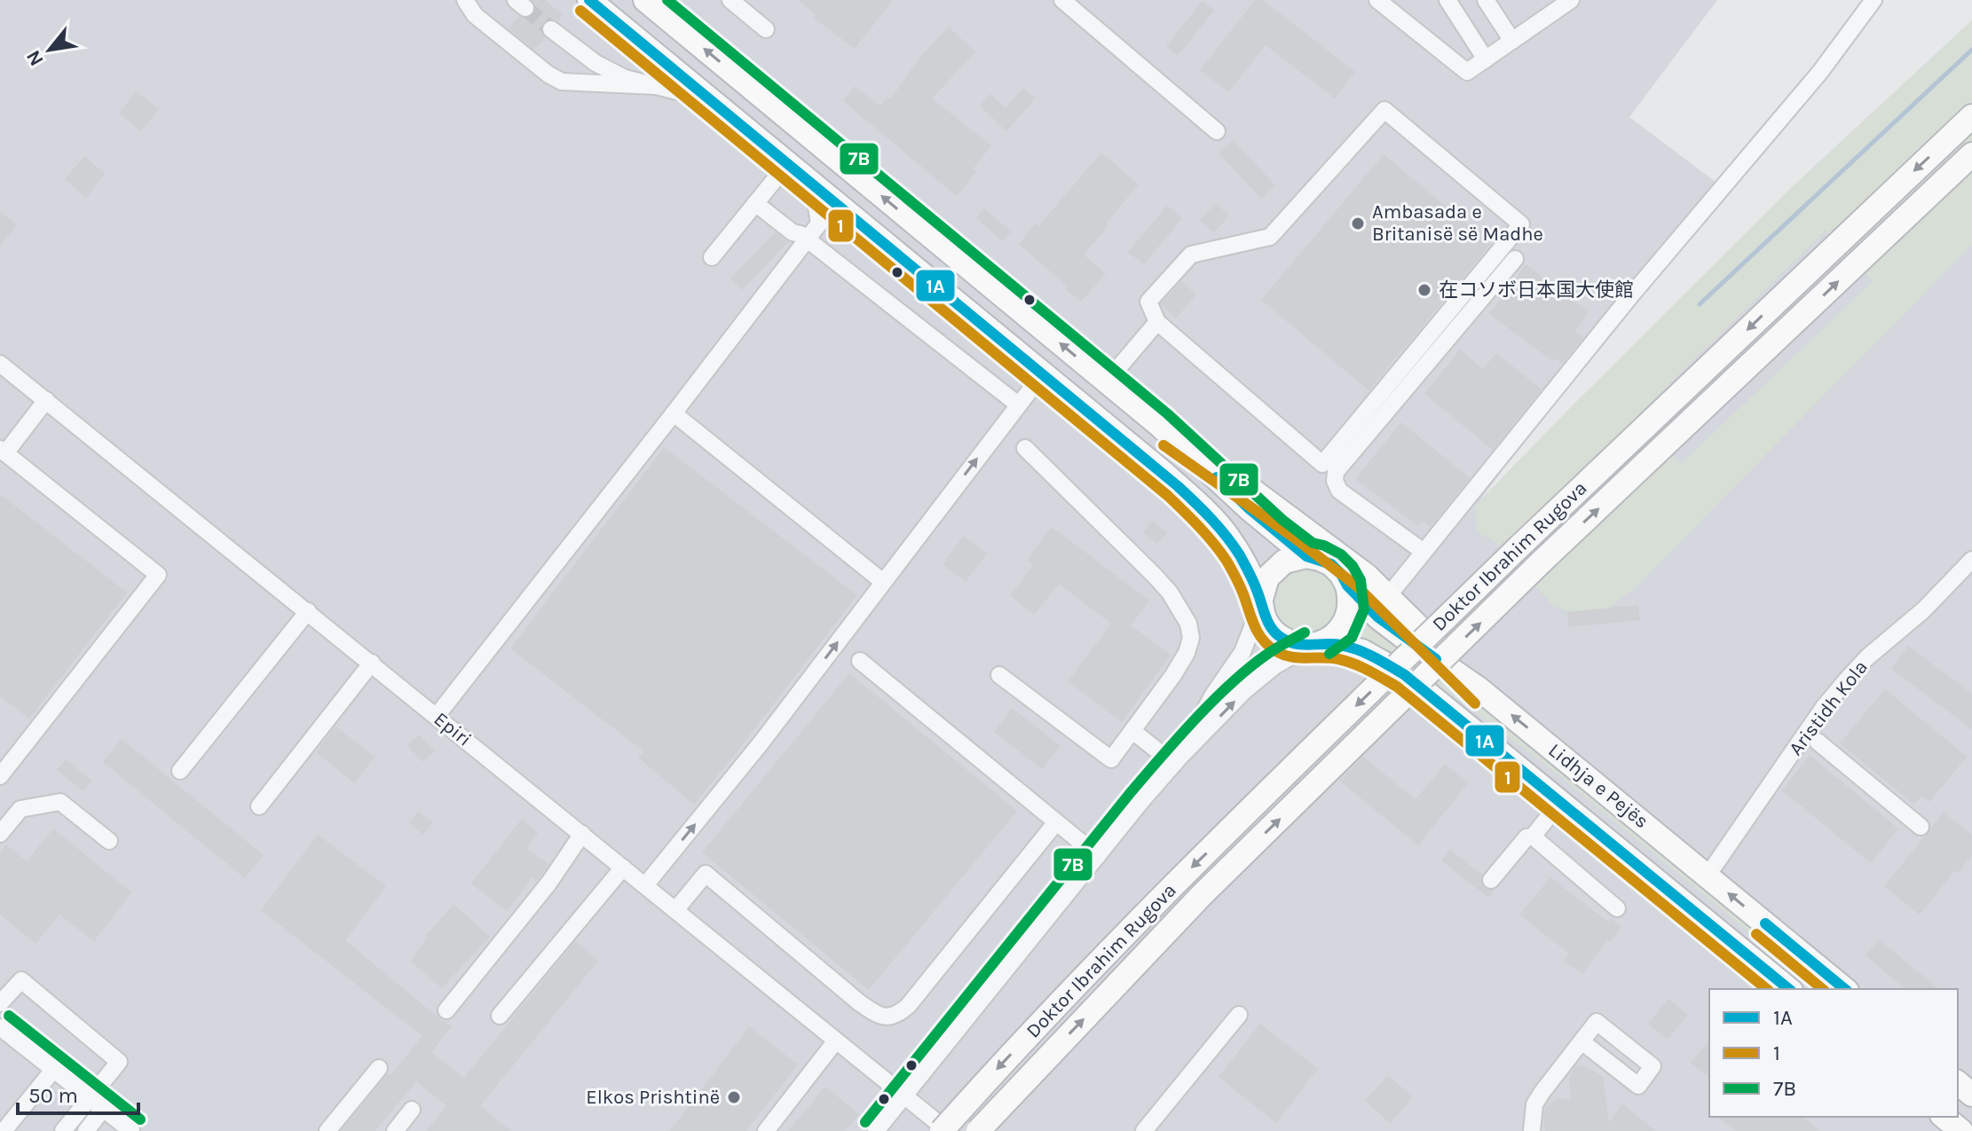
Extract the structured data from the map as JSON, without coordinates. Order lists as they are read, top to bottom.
{
  "streets": {
    "highway": ["Doktor Ibrahim Rugova", "Lidhja e Pejës"],
    "street": ["Aristidh Kola", "Epiri"]
  },
  "crossings": [
    ["Aristidh Kola", "Lidhja e Pejës"]
  ],
  "places": ["Ambasada e Britanisë së Madhe", "在コソボ日本国大使館", "Elkos Prishtinë"],
  "lines": ["transit line 1A", "transit line 7B", "transit line 1"],
  "legend": ["1A", "1", "7B"],
  "scale_bar": "50 m",
  "north": "bottom left"
}
